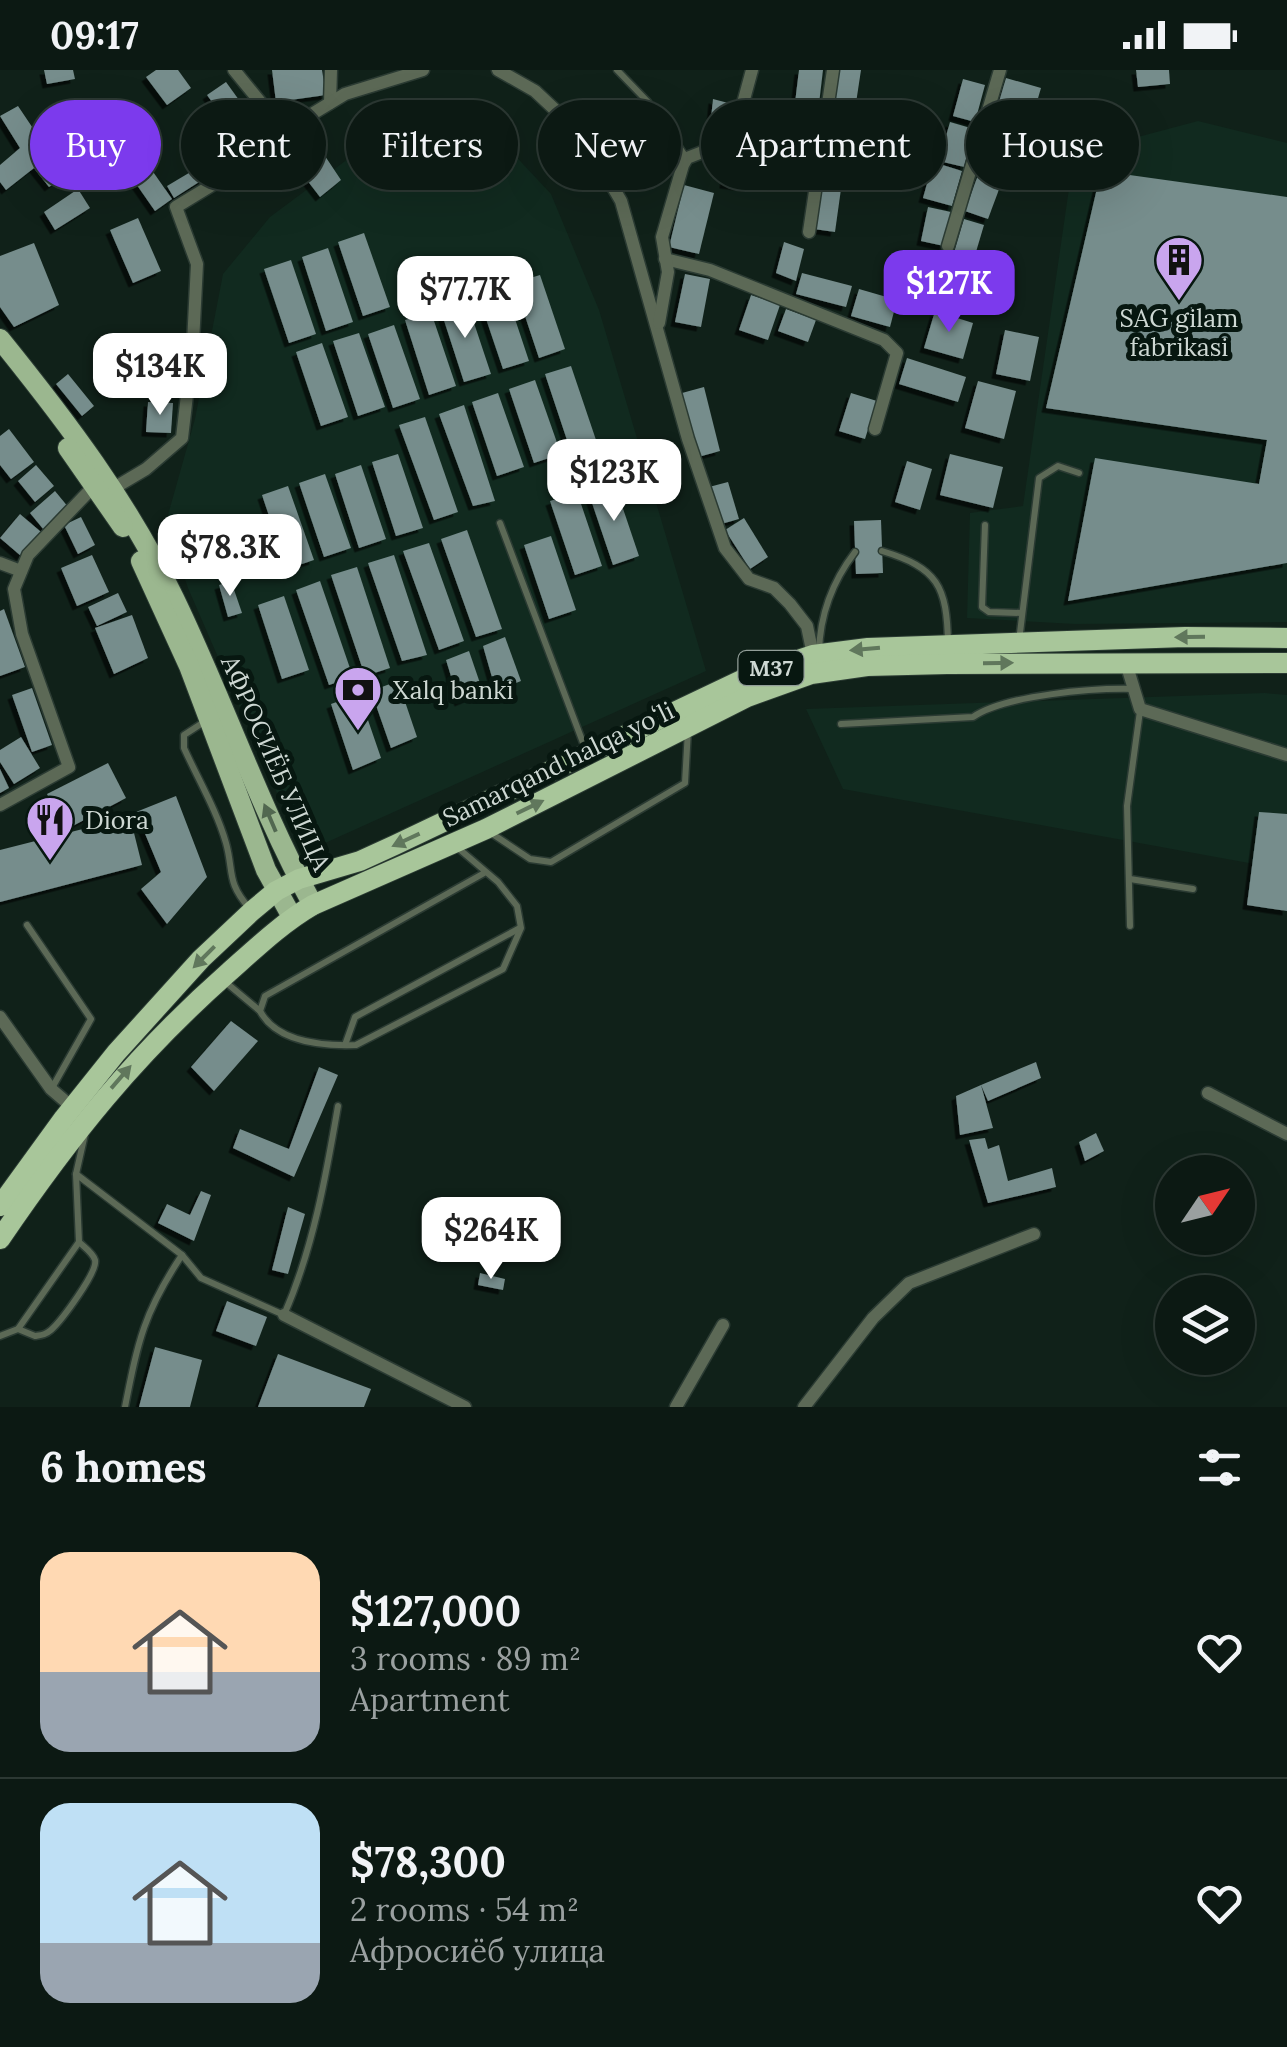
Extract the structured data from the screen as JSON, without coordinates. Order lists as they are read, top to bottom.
{
  "streets": {
    "highway": ["M37", "Samarqand halqa yoʻli"],
    "main road": ["АФРОСИЁБ УЛИЦА"]
  },
  "crossings": [
    ["АФРОСИЁБ УЛИЦА", "Samarqand halqa yoʻli"]
  ],
  "places": {
    "building": ["SAG gilam fabrikasi"],
    "bank": ["Xalq banki"],
    "restaurant": ["Diora"]
  },
  "north": "top right",
  "page": {
    "status": "09:17",
    "chip": [
      "Buy",
      "Rent",
      "Filters",
      "New",
      "Apartment",
      "House"
    ],
    "price": [
      "$127K",
      "$77.7K",
      "$134K",
      "$123K",
      "$78.3K",
      "$264K"
    ],
    "heading": "6 homes",
    "list": [
      {
        "name": "$127,000",
        "note": "3 rooms · 89 m² · Apartment"
      },
      {
        "name": "$78,300",
        "note": "2 rooms · 54 m² · Афросиёб улица"
      }
    ]
  }
}
